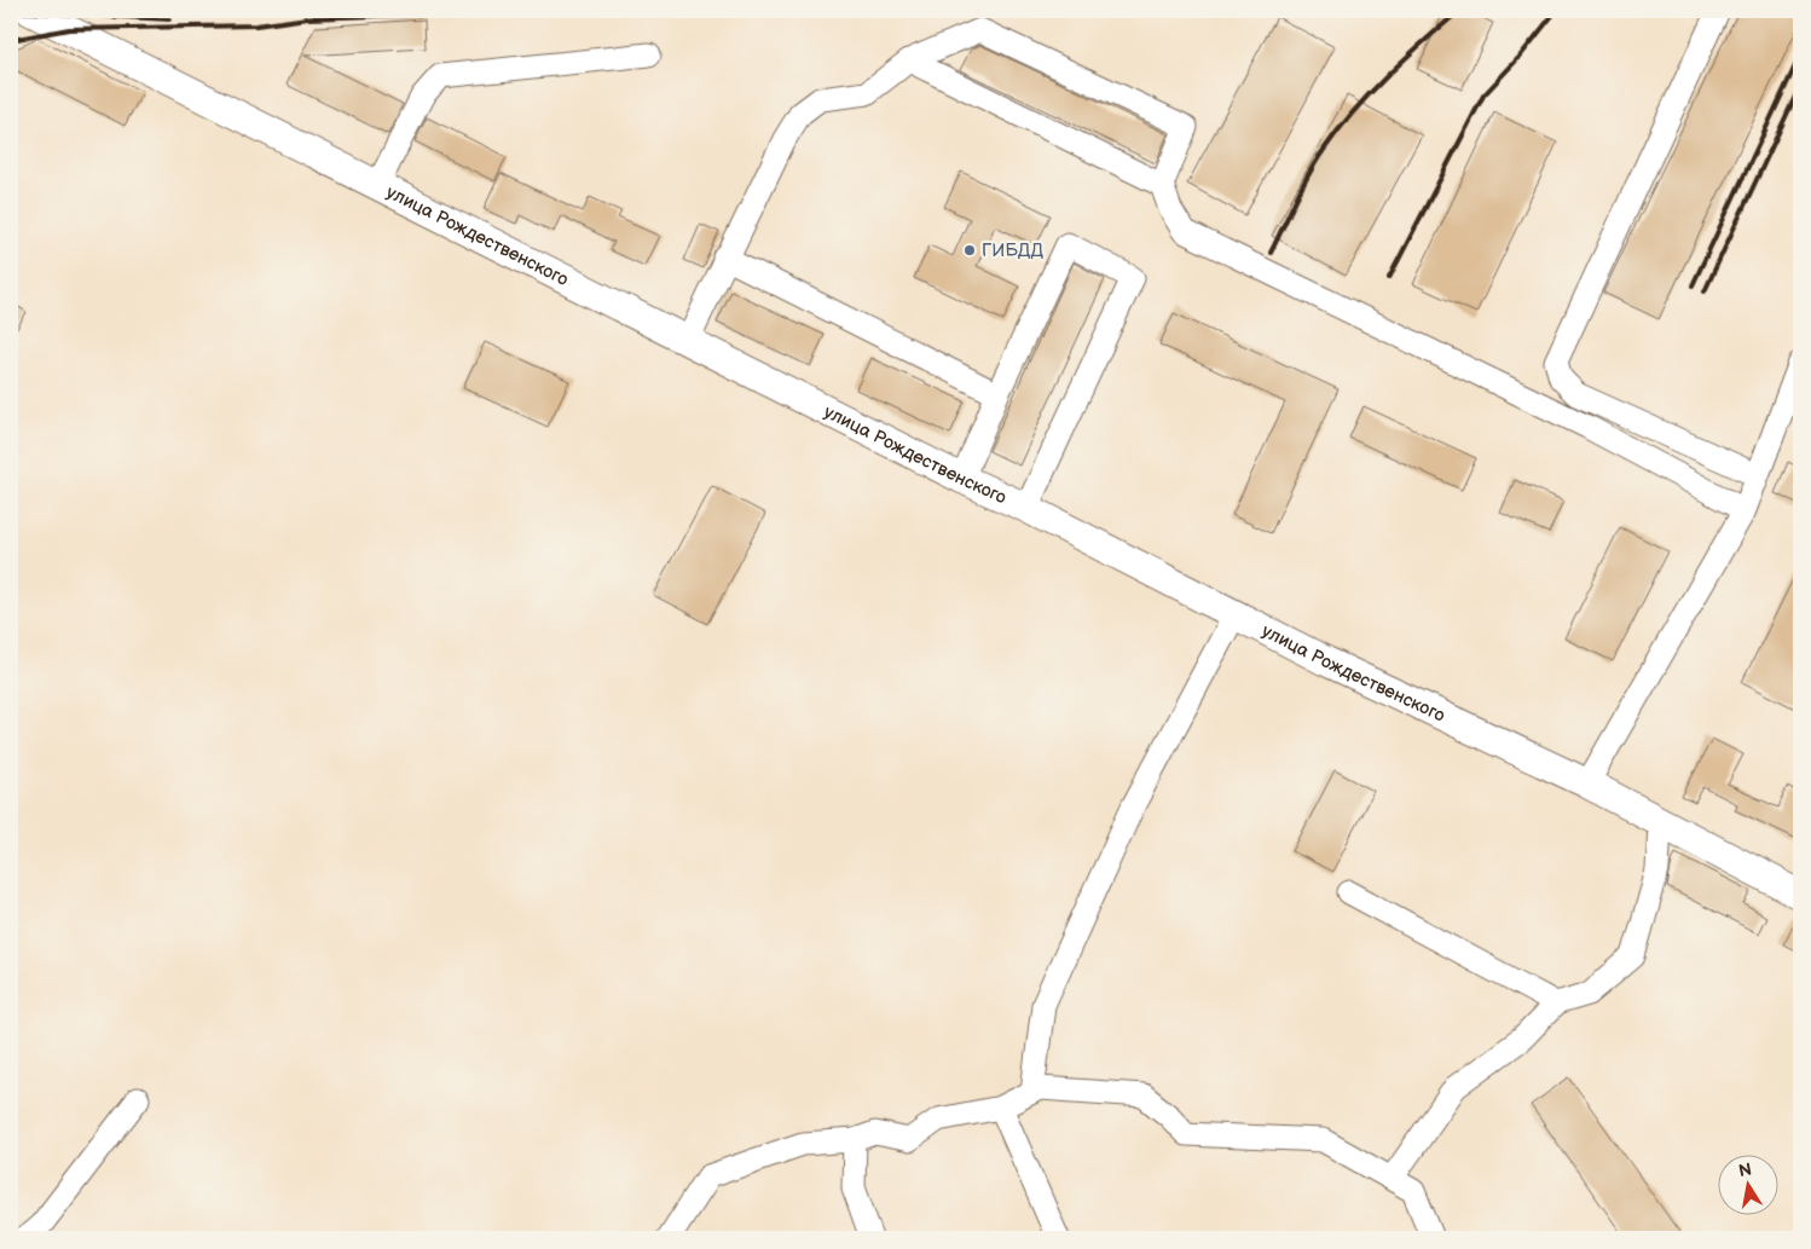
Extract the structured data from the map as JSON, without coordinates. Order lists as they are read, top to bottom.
{
  "streets": {
    "main road": ["улица Рождественского"]
  },
  "places": ["ГИБДД"],
  "north": "top"
}
